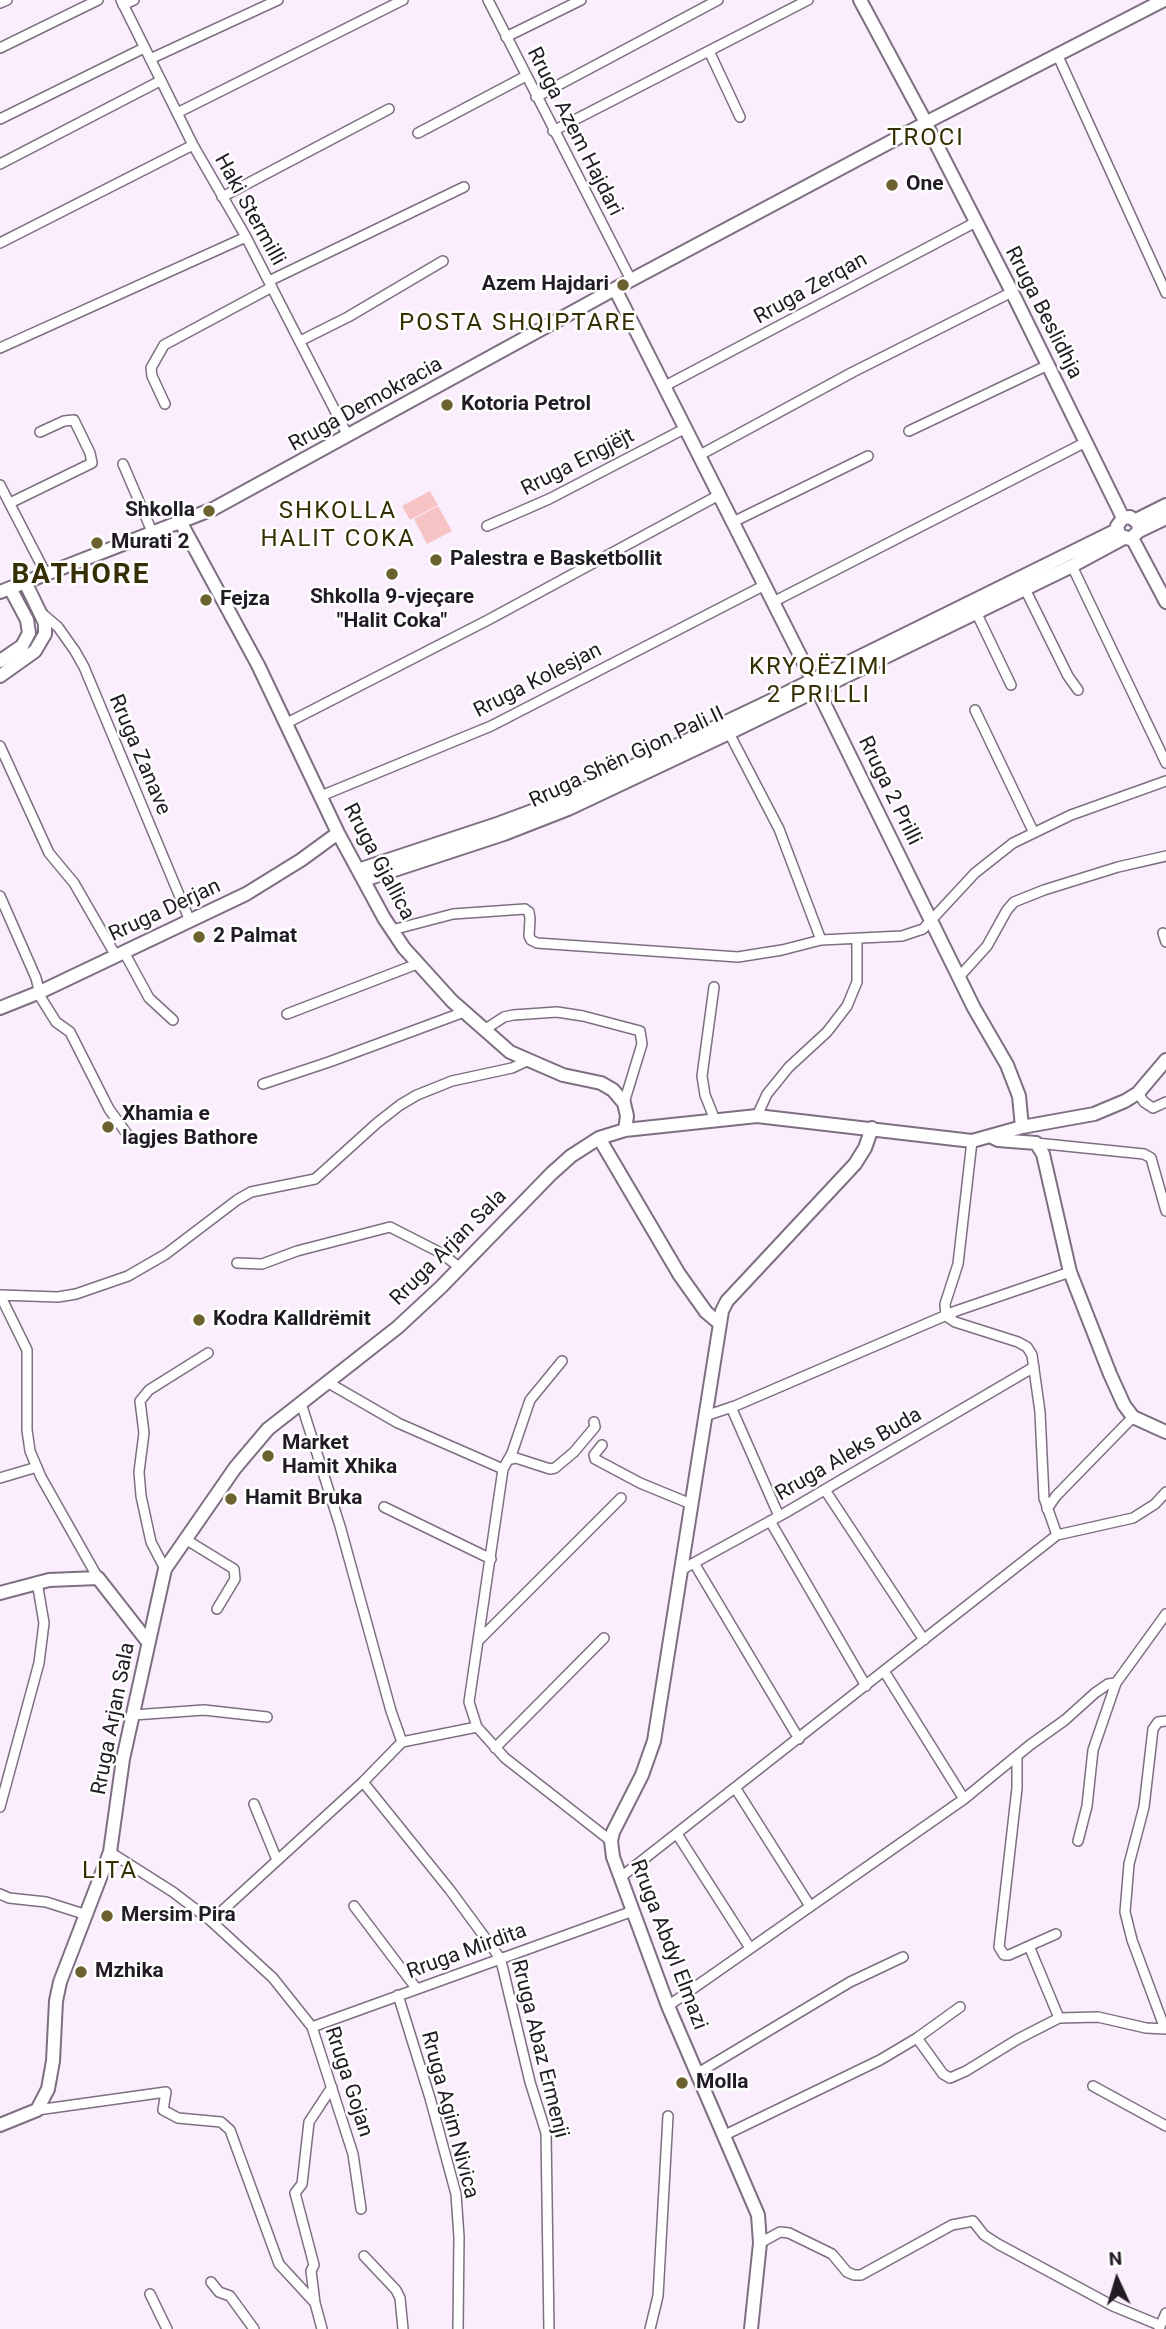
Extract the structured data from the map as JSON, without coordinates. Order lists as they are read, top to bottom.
{
  "streets": {
    "street": [
      "Rruga Azem Hajdari",
      "Haki Stermilli",
      "Rruga Zerqan",
      "Rruga Beslidhja",
      "Rruga Demokracia",
      "Rruga Engjëjt",
      "Rruga Kolesjan",
      "Rruga Zanave",
      "Rruga Shën Gjon Pali II",
      "Rruga 2 Prilli",
      "Rruga Gjallica",
      "Rruga Derjan",
      "Rruga Arjan Sala",
      "Rruga Aleks Buda",
      "Rruga Abdyl Elmazi",
      "Rruga Mirdita",
      "Rruga Abaz Ermenji",
      "Rruga Gojan",
      "Rruga Agim Nivica"
    ]
  },
  "crossings": [
    ["Rruga Azem Hajdari", "Rruga Demokracia"],
    ["Haki Stermilli", "Rruga Demokracia"],
    ["Rruga Zerqan", "Rruga Beslidhja"],
    ["Rruga Zerqan", "Rruga 2 Prilli"],
    ["Rruga Beslidhja", "Rruga Demokracia"],
    ["Rruga Beslidhja", "Rruga Shën Gjon Pali II"],
    ["Rruga Demokracia", "Rruga 2 Prilli"],
    ["Rruga Demokracia", "Rruga Gjallica"],
    ["Rruga Engjëjt", "Rruga 2 Prilli"],
    ["Rruga Kolesjan", "Rruga 2 Prilli"],
    ["Rruga Kolesjan", "Rruga Gjallica"],
    ["Rruga Zanave", "Rruga Derjan"],
    ["Rruga Shën Gjon Pali II", "Rruga 2 Prilli"],
    ["Rruga Shën Gjon Pali II", "Rruga Gjallica"],
    ["Rruga 2 Prilli", "Rruga Arjan Sala"],
    ["Rruga Gjallica", "Rruga Derjan"],
    ["Rruga Arjan Sala", "Rruga Abdyl Elmazi"],
    ["Rruga Arjan Sala", "Rruga Gojan"],
    ["Rruga Aleks Buda", "Rruga Abdyl Elmazi"],
    ["Rruga Abdyl Elmazi", "Rruga Mirdita"],
    ["Rruga Mirdita", "Rruga Abaz Ermenji"],
    ["Rruga Mirdita", "Rruga Gojan"],
    ["Rruga Mirdita", "Rruga Agim Nivica"]
  ],
  "districts": [
    "TROCI",
    "POSTA SHQIPTARE",
    "SHKOLLA HALIT COKA",
    "BATHORE",
    "KRYQËZIMI 2 PRILLI",
    "LITA"
  ],
  "places": [
    "One",
    "Azem Hajdari",
    "Kotoria Petrol",
    "Shkolla",
    "Murati 2",
    "Palestra e Basketbollit",
    "Shkolla 9-vjeçare \"Halit Coka\"",
    "Fejza",
    "2 Palmat",
    "Xhamia e lagjes Bathore",
    "Kodra Kalldrëmit",
    "Market Hamit Xhika",
    "Hamit Bruka",
    "Mersim Pira",
    "Mzhika",
    "Molla"
  ],
  "north": "top"
}
